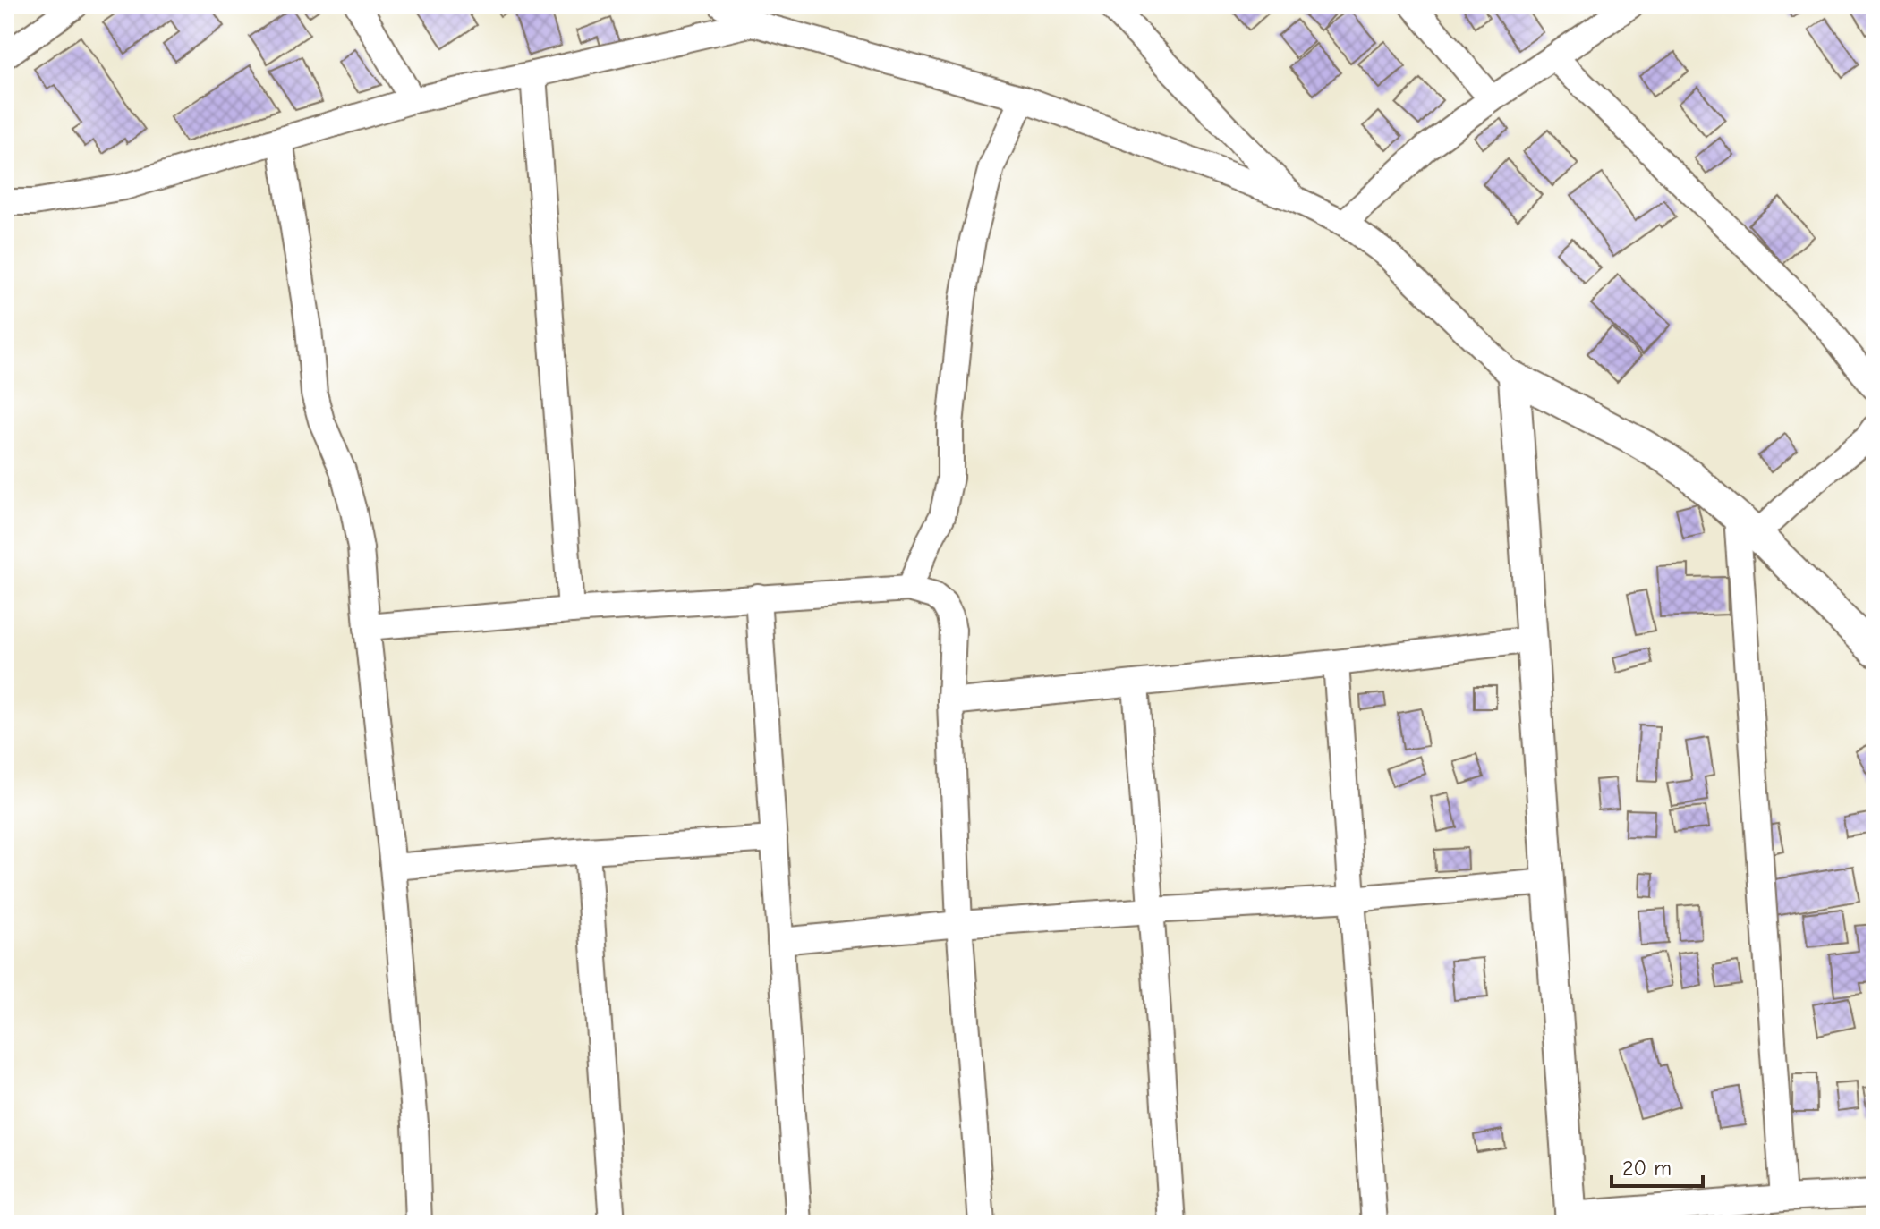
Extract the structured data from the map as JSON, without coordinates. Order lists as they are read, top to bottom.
{
  "scale_bar": "20 m"
}
